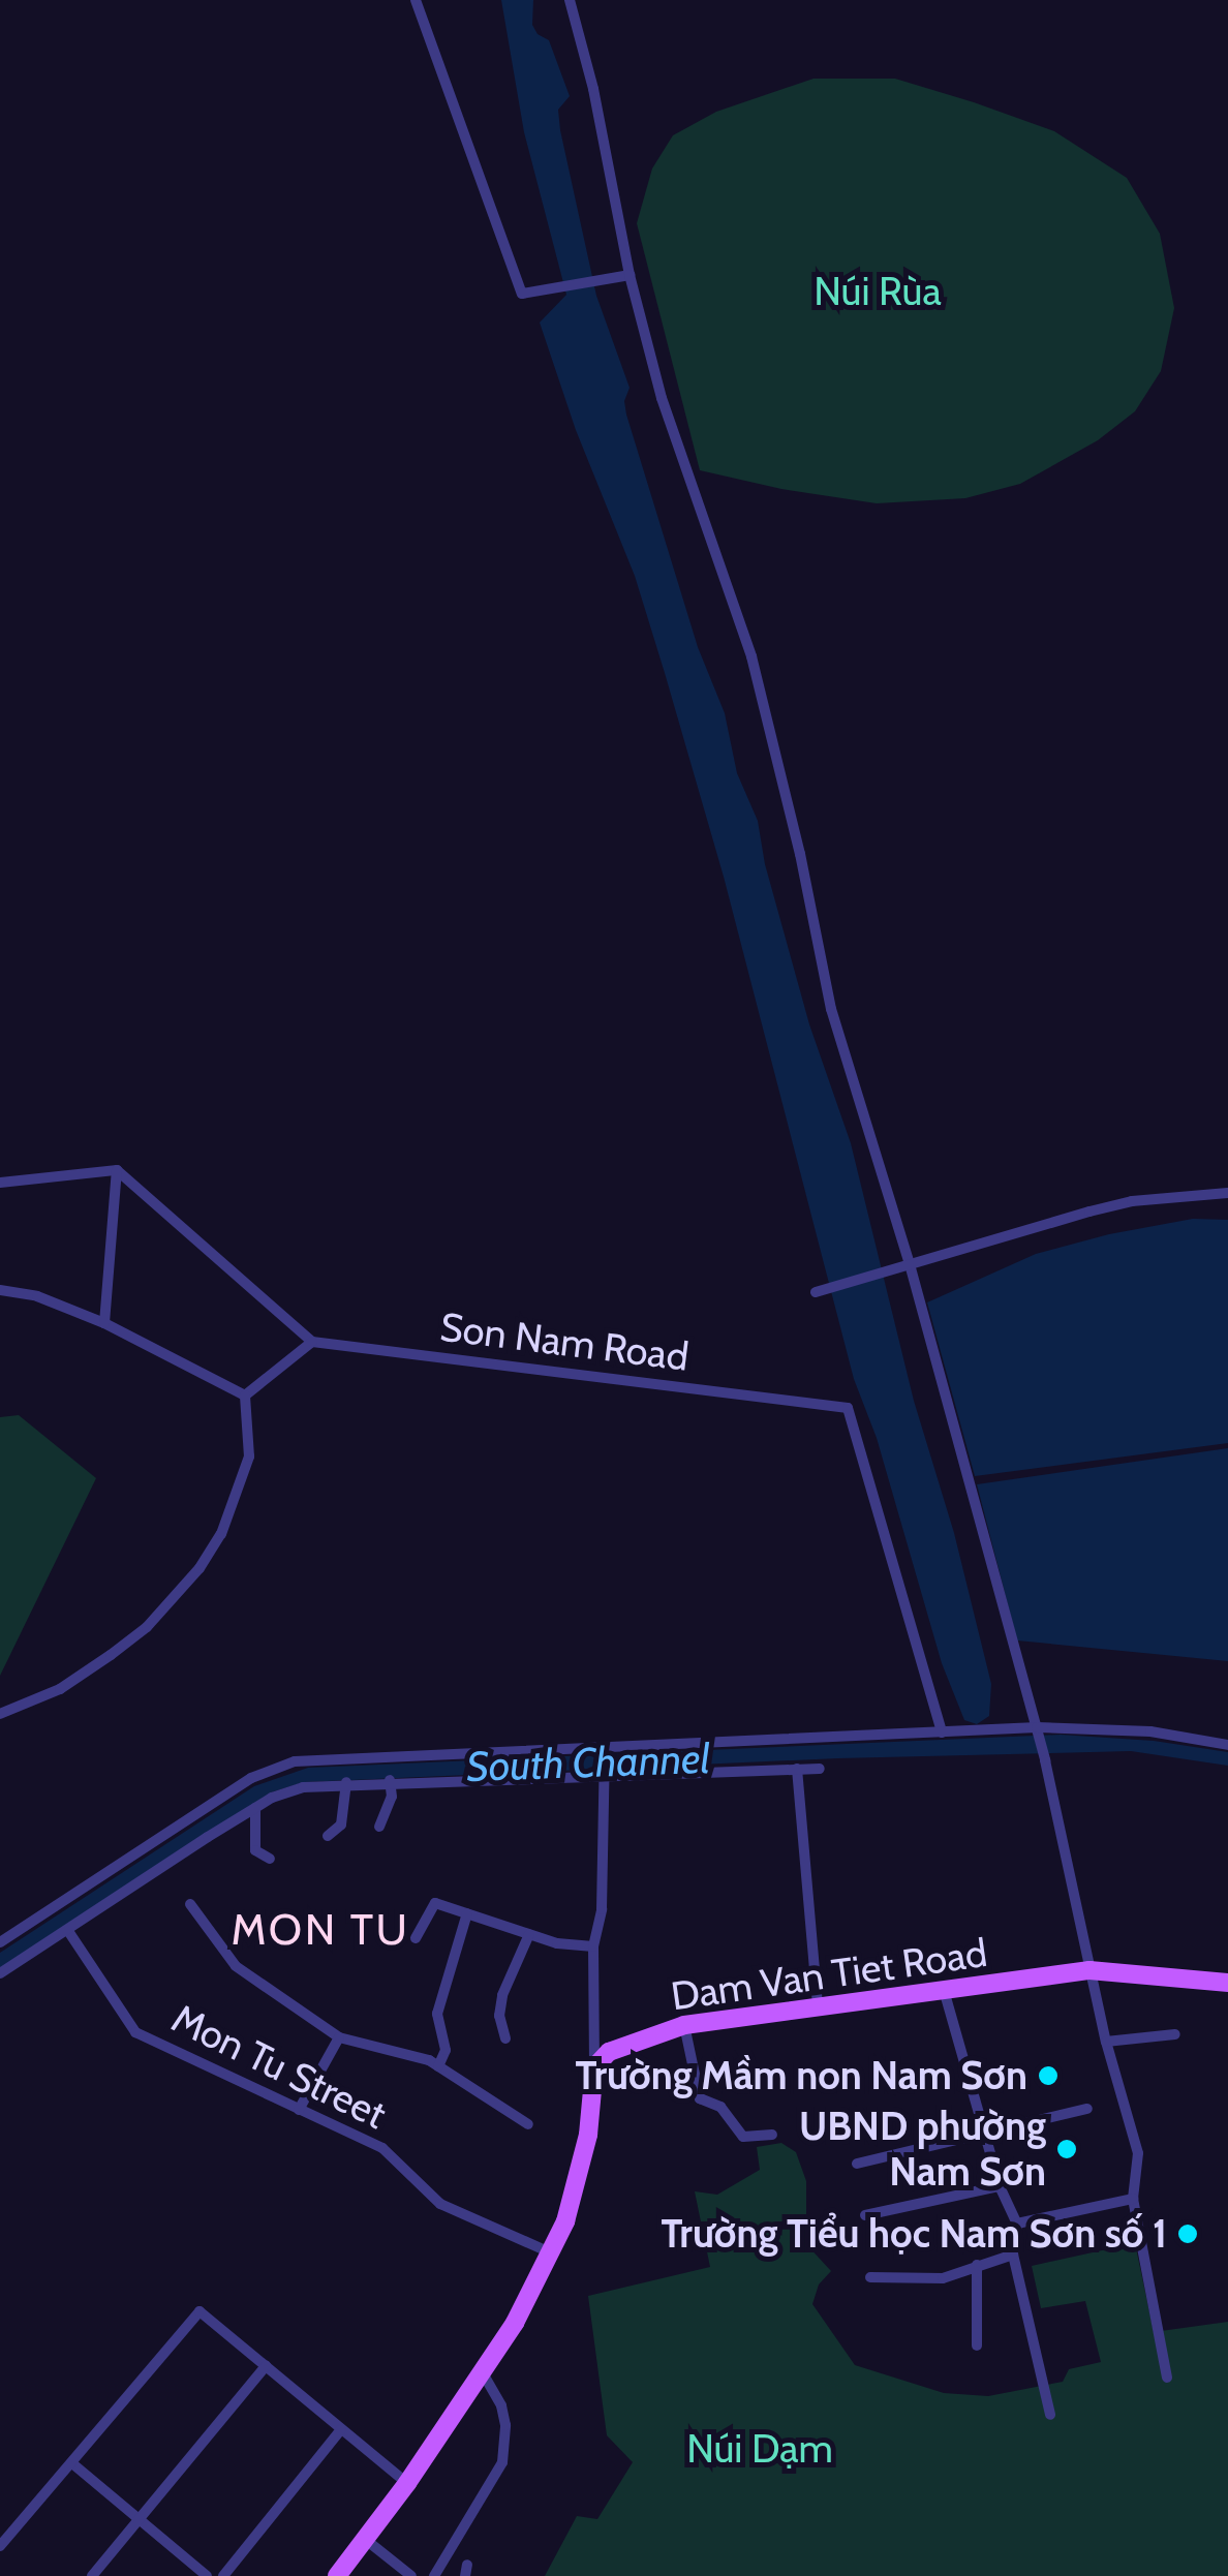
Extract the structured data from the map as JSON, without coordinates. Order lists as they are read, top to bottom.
{
  "streets": {
    "main road": ["Dam Van Tiet Road"],
    "street": ["Son Nam Road", "Mon Tu Street"]
  },
  "districts": ["MON TU"],
  "water": ["South Channel"],
  "parks": ["Núi Rùa", "Núi Dạm"],
  "places": ["Trường Mầm non Nam Sơn", "UBND phường Nam Sơn", "Trường Tiểu học Nam Sơn số 1"]
}
